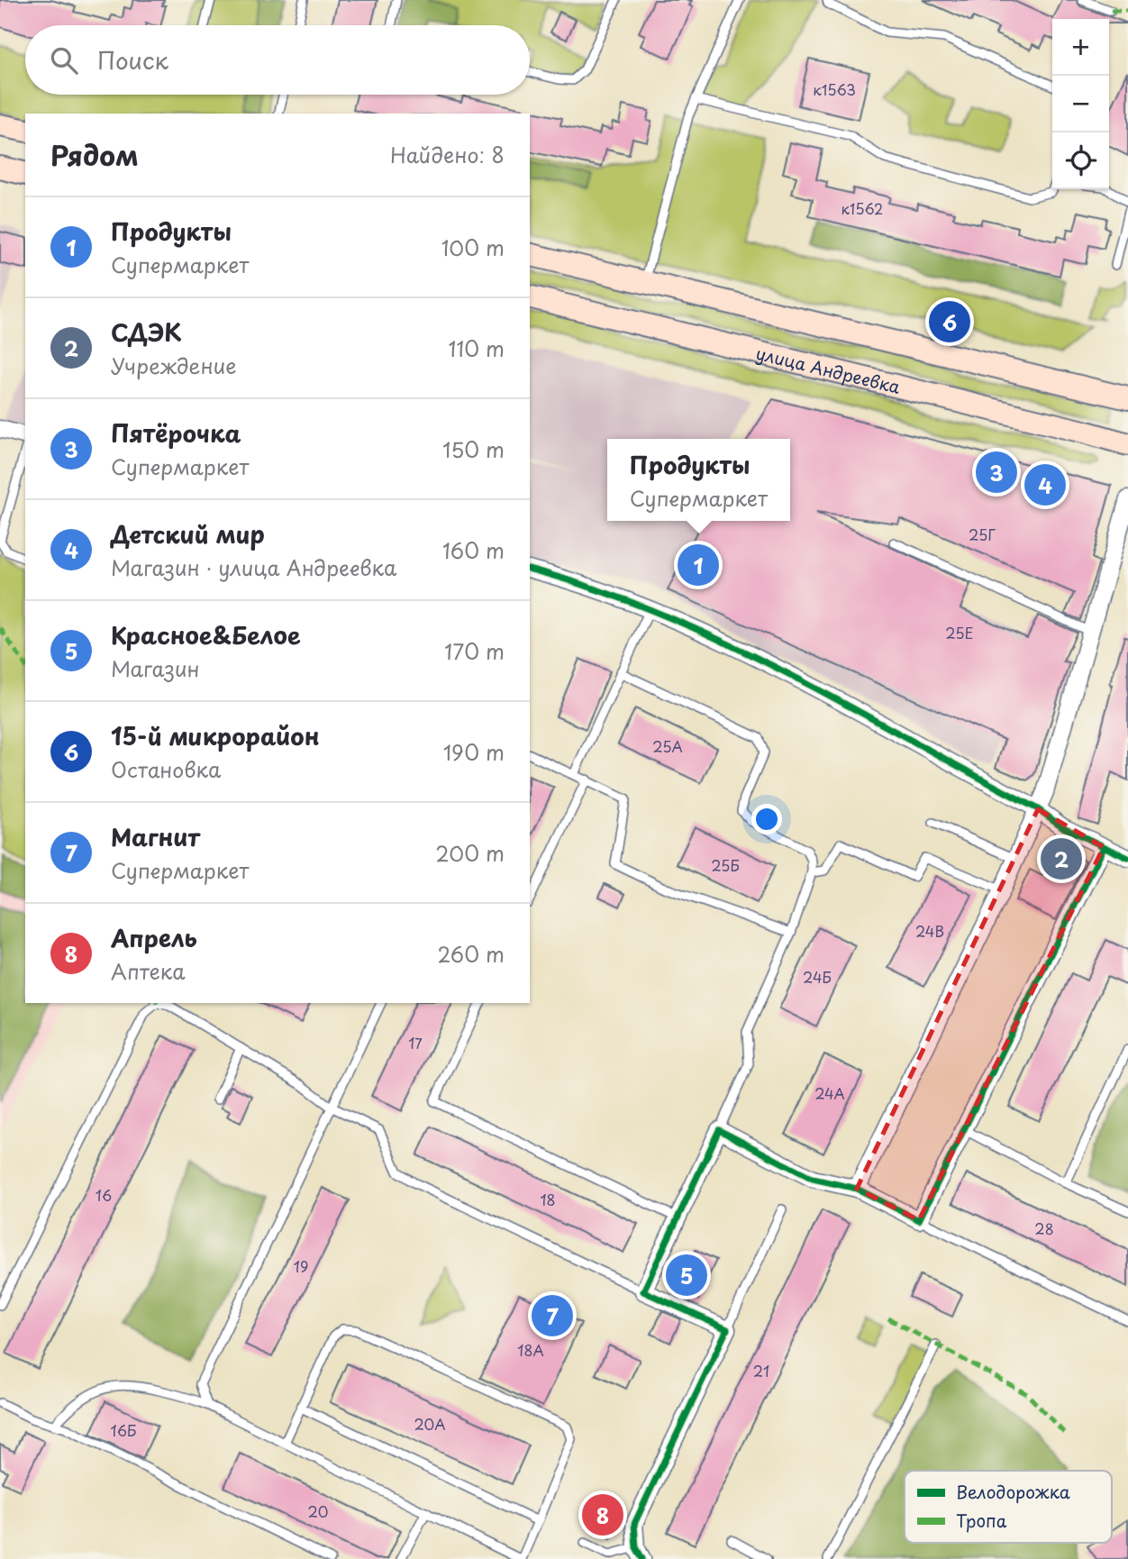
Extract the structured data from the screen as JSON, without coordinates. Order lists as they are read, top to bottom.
{
  "streets": {
    "main road": ["улица Андреевка"]
  },
  "house_numbers": [
    "к1563",
    "к1562",
    "25Г",
    "25Е",
    "25А",
    "25Б",
    "24В",
    "24Б",
    "17",
    "24А",
    "16",
    "18",
    "28",
    "19",
    "18А",
    "21",
    "20А",
    "16Б",
    "20"
  ],
  "legend": ["Велодорожка", "Тропа"],
  "page": {
    "map_buttons": ["+", "−"],
    "search": "Поиск",
    "heading": ["Рядом", "Найдено: 8"],
    "list": [
      {
        "mark": "1",
        "name": "Продукты",
        "note": "Супермаркет",
        "value": "100 m"
      },
      {
        "mark": "2",
        "name": "СДЭК",
        "note": "Учреждение",
        "value": "110 m"
      },
      {
        "mark": "3",
        "name": "Пятёрочка",
        "note": "Супермаркет",
        "value": "150 m"
      },
      {
        "mark": "4",
        "name": "Детский мир",
        "note": "Магазин · улица Андреевка",
        "value": "160 m"
      },
      {
        "mark": "5",
        "name": "Красное&Белое",
        "note": "Магазин",
        "value": "170 m"
      },
      {
        "mark": "6",
        "name": "15-й микрорайон",
        "note": "Остановка",
        "value": "190 m"
      },
      {
        "mark": "7",
        "name": "Магнит",
        "note": "Супермаркет",
        "value": "200 m"
      },
      {
        "mark": "8",
        "name": "Апрель",
        "note": "Аптека",
        "value": "260 m"
      }
    ],
    "pins": [
      "6",
      "3",
      "4",
      "1",
      "2",
      "5",
      "7",
      "8"
    ],
    "popup": ["Продукты", "Супермаркет"]
  }
}
